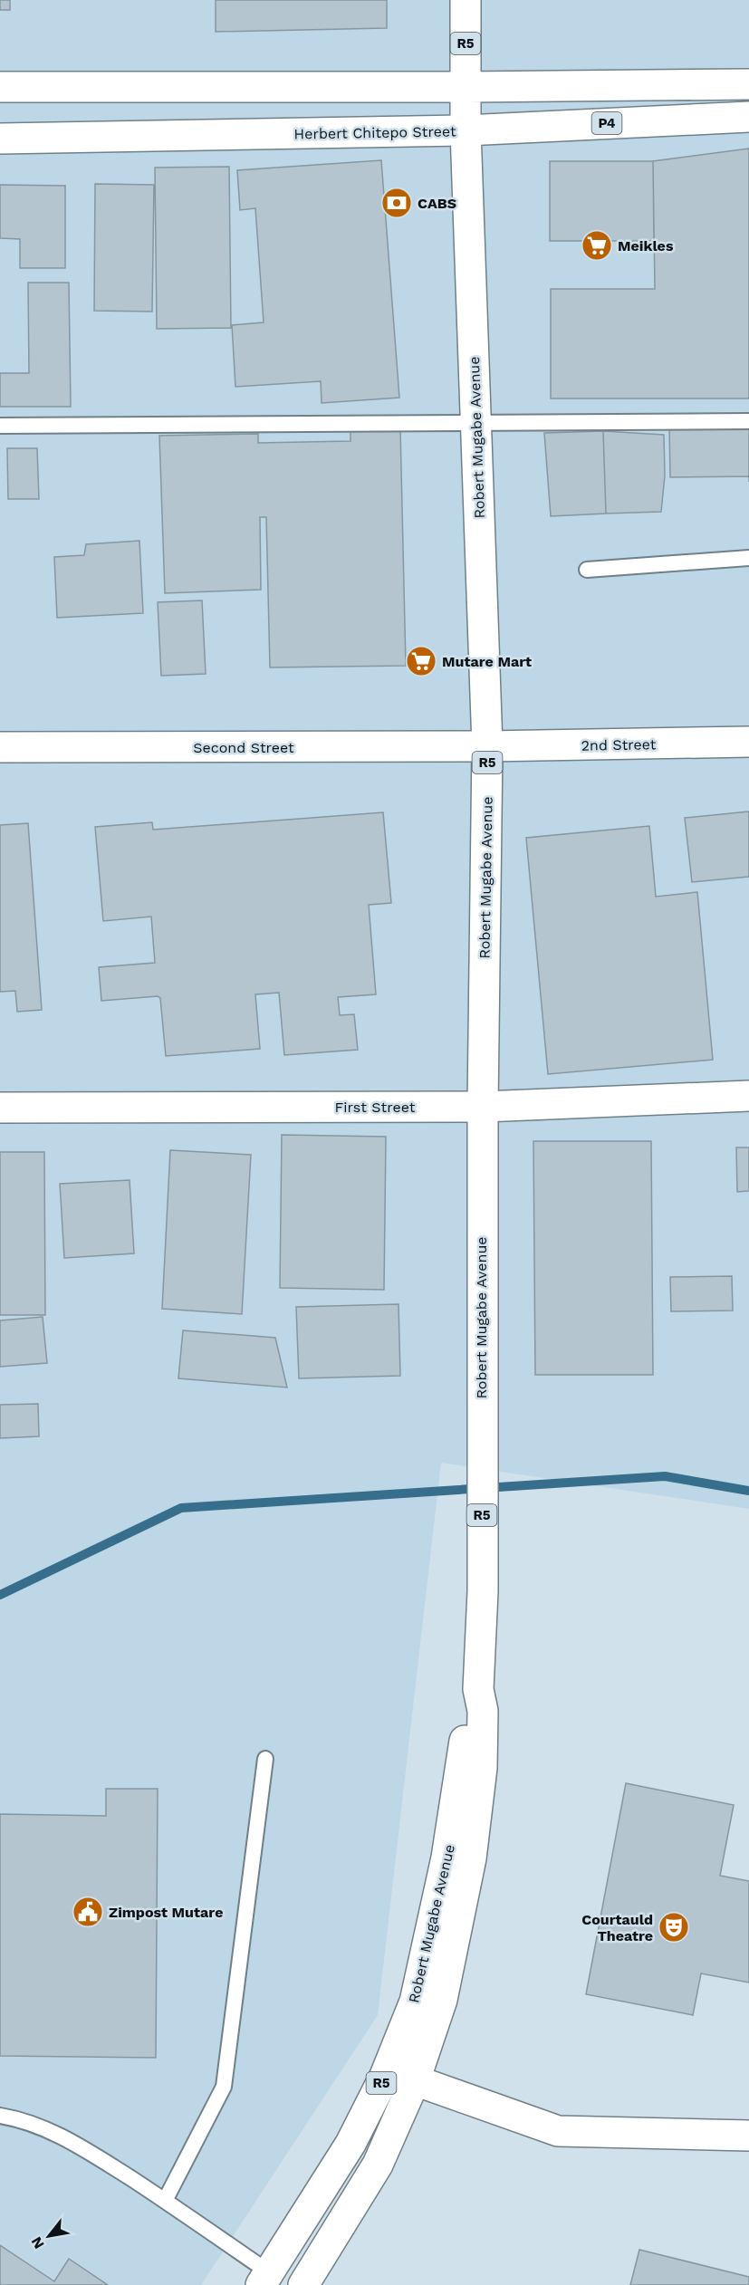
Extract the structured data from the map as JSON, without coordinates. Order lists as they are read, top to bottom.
{
  "streets": {
    "main road": [
      "R5",
      "P4",
      "Herbert Chitepo Street",
      "Robert Mugabe Avenue",
      "2nd Street",
      "Second Street",
      "First Street"
    ]
  },
  "crossings": [
    ["Herbert Chitepo Street", "Robert Mugabe Avenue"],
    ["Robert Mugabe Avenue", "2nd Street"],
    ["Robert Mugabe Avenue", "Second Street"],
    ["Robert Mugabe Avenue", "First Street"],
    ["2nd Street", "Second Street"]
  ],
  "places": {
    "bank": ["CABS"],
    "supermarket": ["Meikles", "Mutare Mart"],
    "public building": ["Zimpost Mutare"],
    "theatre": ["Courtauld Theatre"]
  },
  "north": "bottom left"
}
